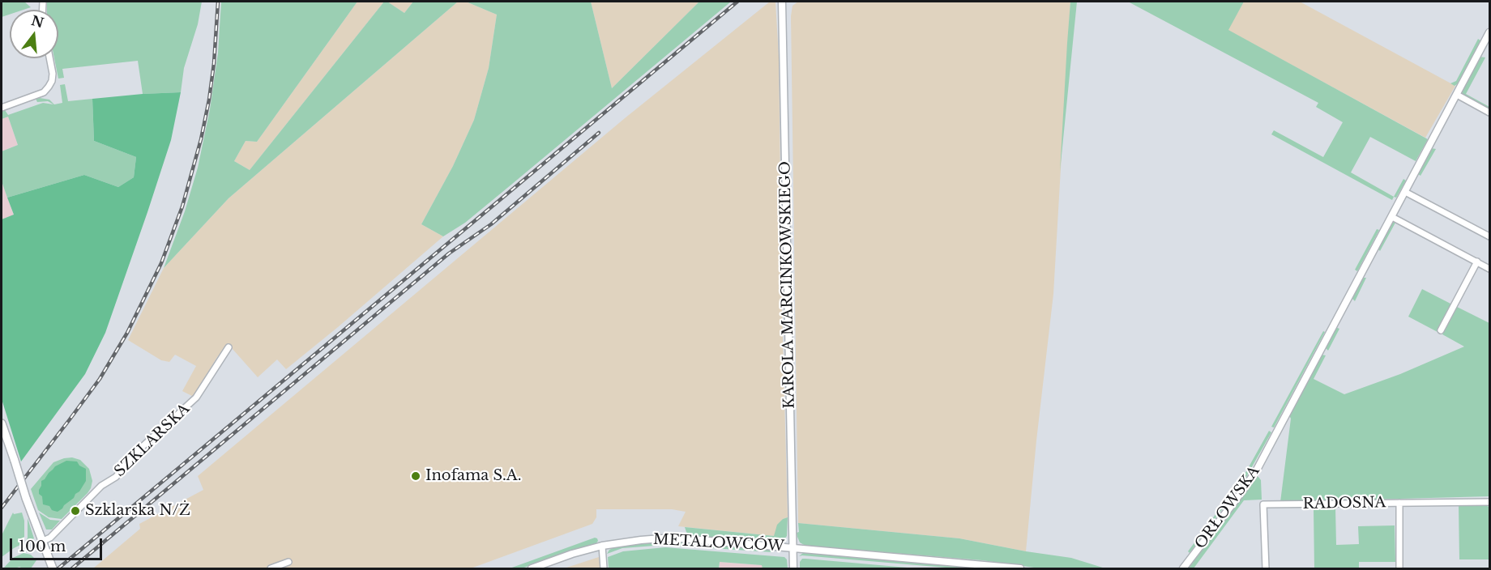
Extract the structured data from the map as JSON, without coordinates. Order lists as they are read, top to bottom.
{
  "streets": {
    "street": [
      "KAROLA MARCINKOWSKIEGO",
      "SZKLARSKA",
      "RADOSNA",
      "ORŁOWSKA",
      "METALOWCÓW"
    ]
  },
  "crossings": [
    ["KAROLA MARCINKOWSKIEGO", "METALOWCÓW"]
  ],
  "places": ["Inofama S.A.", "Szklarska N/Ż"],
  "scale_bar": "100 m",
  "north": "top"
}
